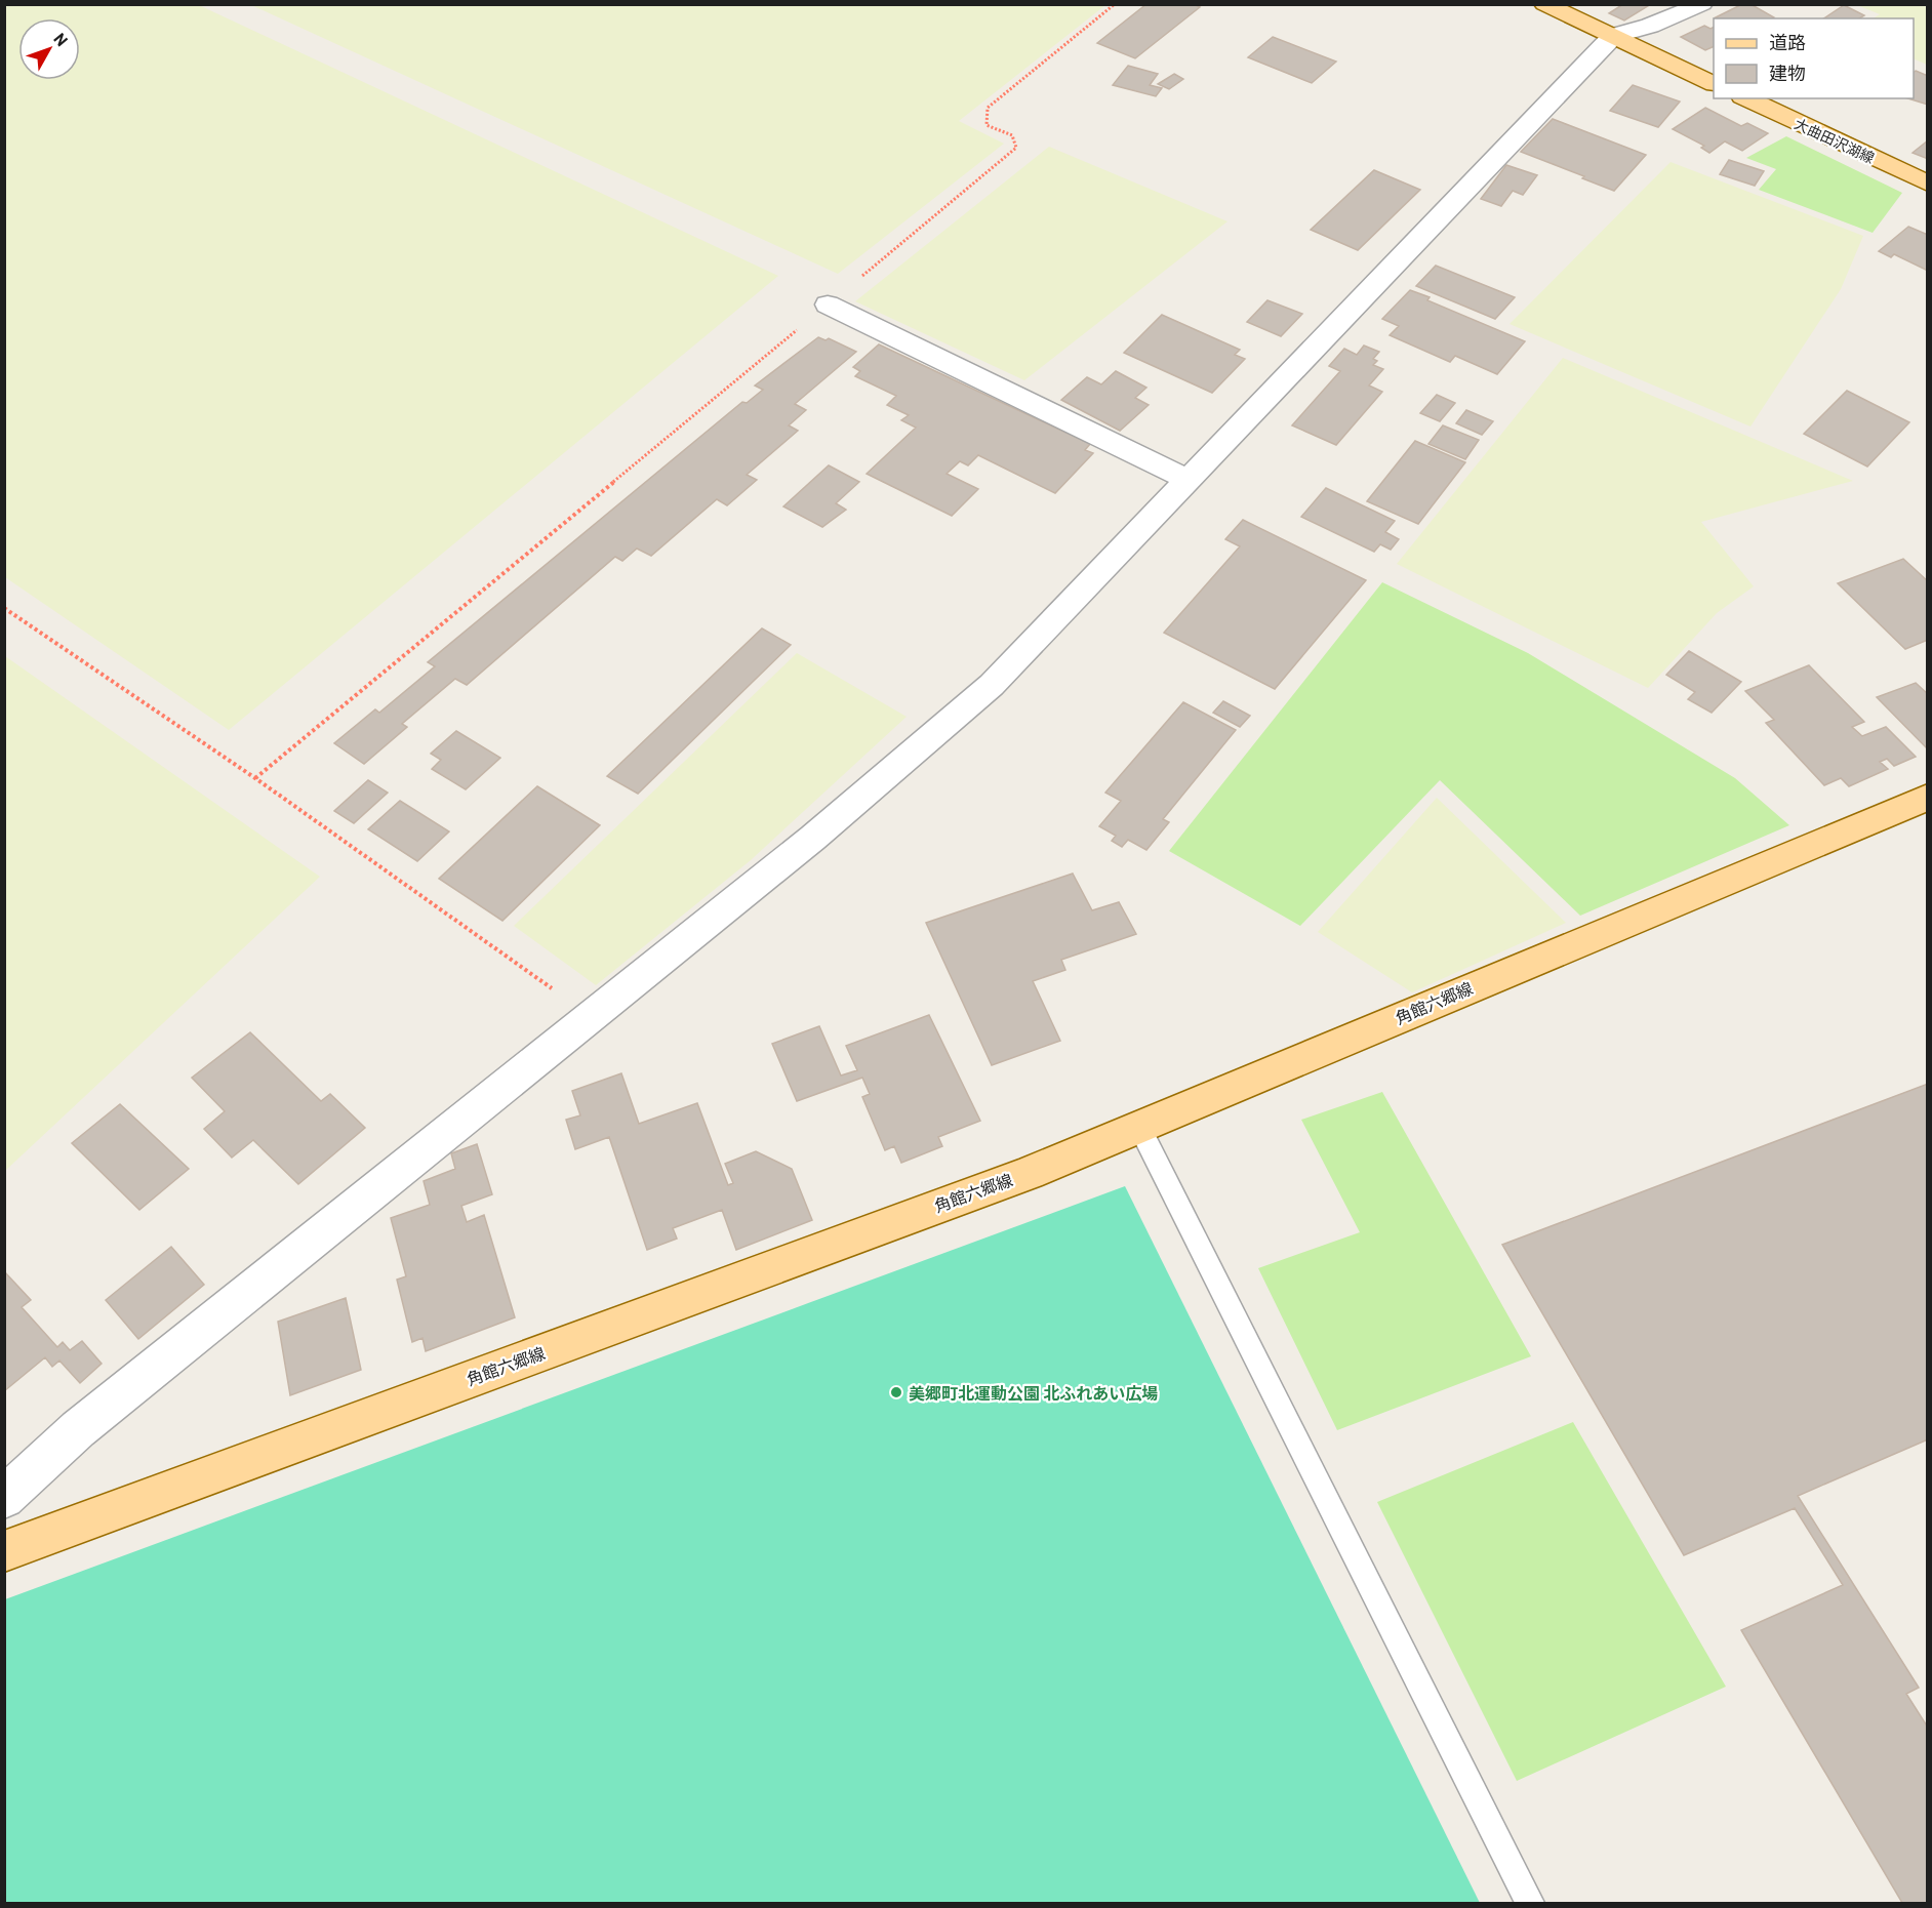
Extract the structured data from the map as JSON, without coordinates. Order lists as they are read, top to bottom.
{
  "streets": {
    "main road": ["大曲田沢湖線", "角館六郷線"]
  },
  "places": ["美郷町北運動公園 北ふれあい広場"],
  "legend": ["道路", "建物"],
  "north": "top right"
}
